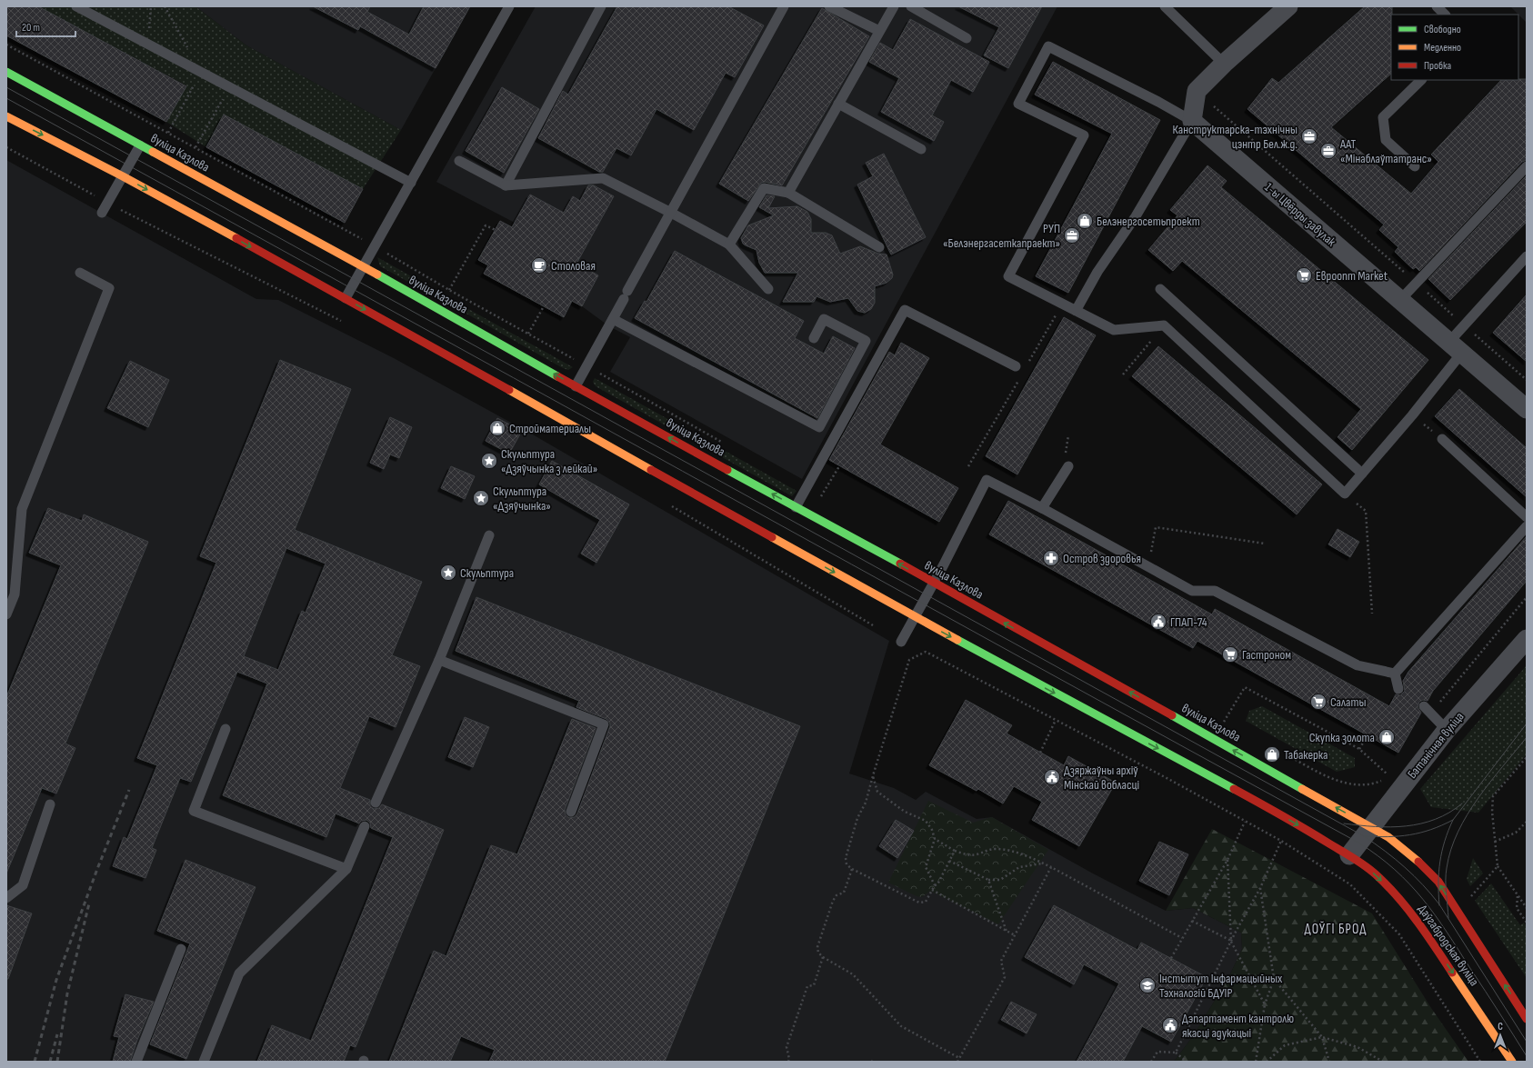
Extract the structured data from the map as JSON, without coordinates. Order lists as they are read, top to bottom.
{
  "streets": {
    "main road": ["вуліца Казлова", "Даўгабродская вуліца"],
    "street": ["1-ы Цвёрды завулак", "Батанічная вуліца"]
  },
  "crossings": [
    ["вуліца Казлова", "Батанічная вуліца"],
    ["вуліца Казлова", "Даўгабродская вуліца"],
    ["Батанічная вуліца", "Даўгабродская вуліца"]
  ],
  "districts": ["ДОЎГІ БРОД"],
  "places": {
    "office": ["Канструктарска-тэхнічны цэнтр Бел.ж.д.", "ААТ «Мінаблаўтатранс»", "РУП «Белэнергасеткапраект»"],
    "shop": [
      "Белэнергосетьпроект",
      "Стройматериалы",
      "Скупка золота",
      "Табакерка"
    ],
    "cafe": ["Столовая"],
    "supermarket": ["Евроопт Market", "Гастроном", "Салаты"],
    "place": ["Скульптура «Дзяўчынка з лейкай»", "Скульптура «Дзяўчынка»", "Скульптура"],
    "pharmacy": ["Остров здоровья"],
    "public building": ["ГПАП-74", "Дзяржаўны архіў Мінскай вобласці", "Дэпартамент кантролю якасці адукацыі"],
    "school or university": ["Інстытут Інфармацыйных Тэхналогій БДУІР"]
  },
  "legend": ["Свободно", "Медленно", "Пробка"],
  "scale_bar": "20 m",
  "north": "top"
}
